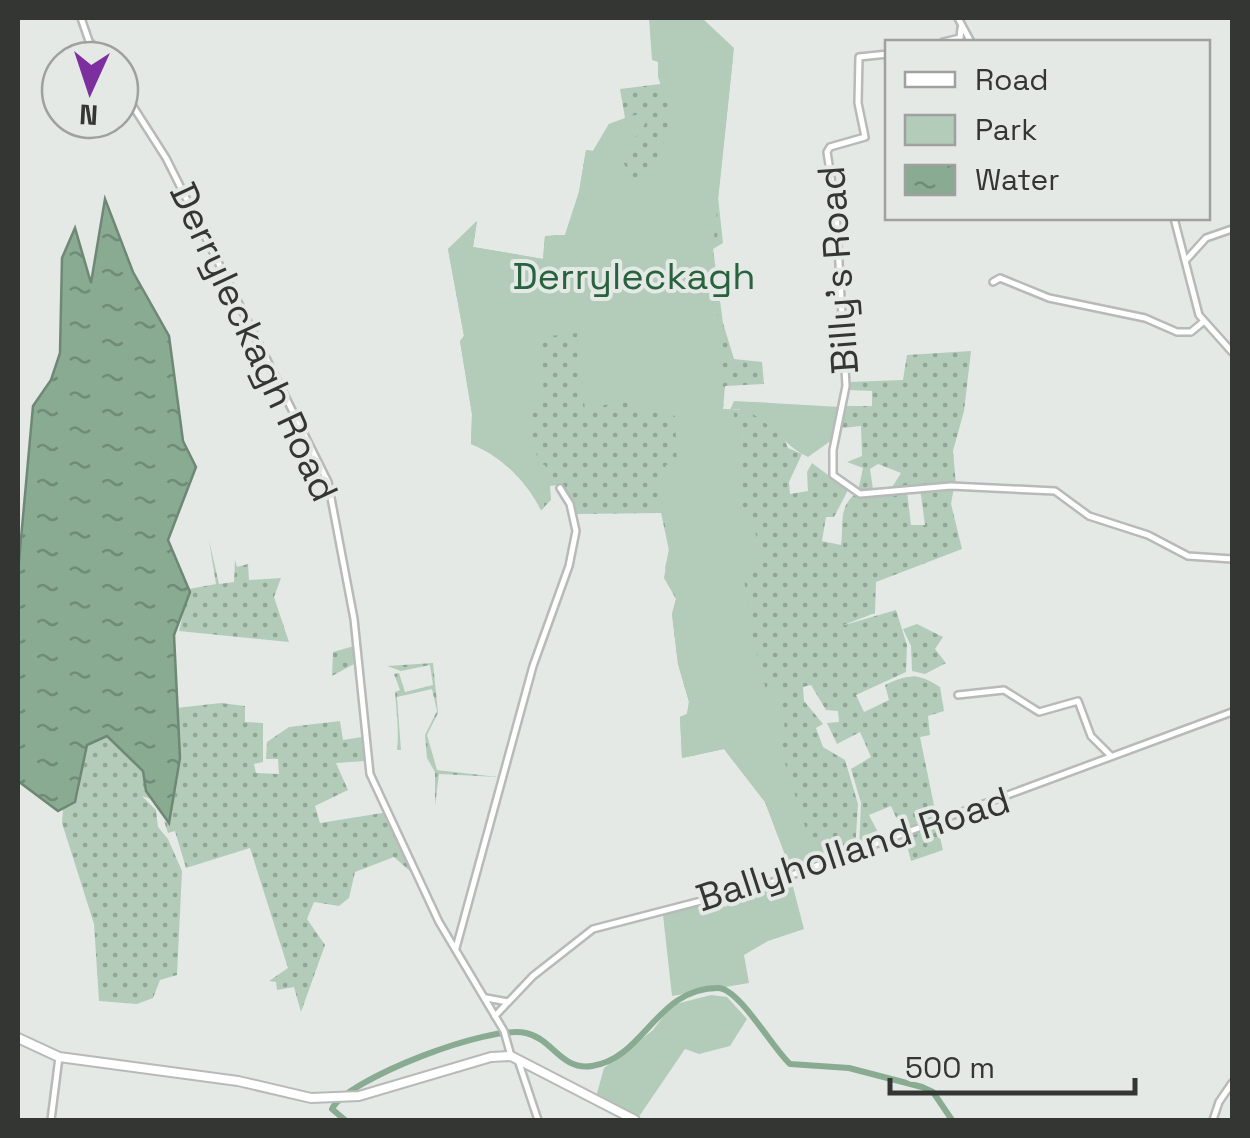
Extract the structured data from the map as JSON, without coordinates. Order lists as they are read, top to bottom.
{
  "streets": {
    "street": ["Billy's Road", "Derryleckagh Road", "Ballyholland Road"]
  },
  "crossings": [
    ["Derryleckagh Road", "Ballyholland Road"]
  ],
  "parks": ["Derryleckagh"],
  "legend": ["Road", "Park", "Water"],
  "scale_bar": "500 m",
  "north": "bottom"
}
